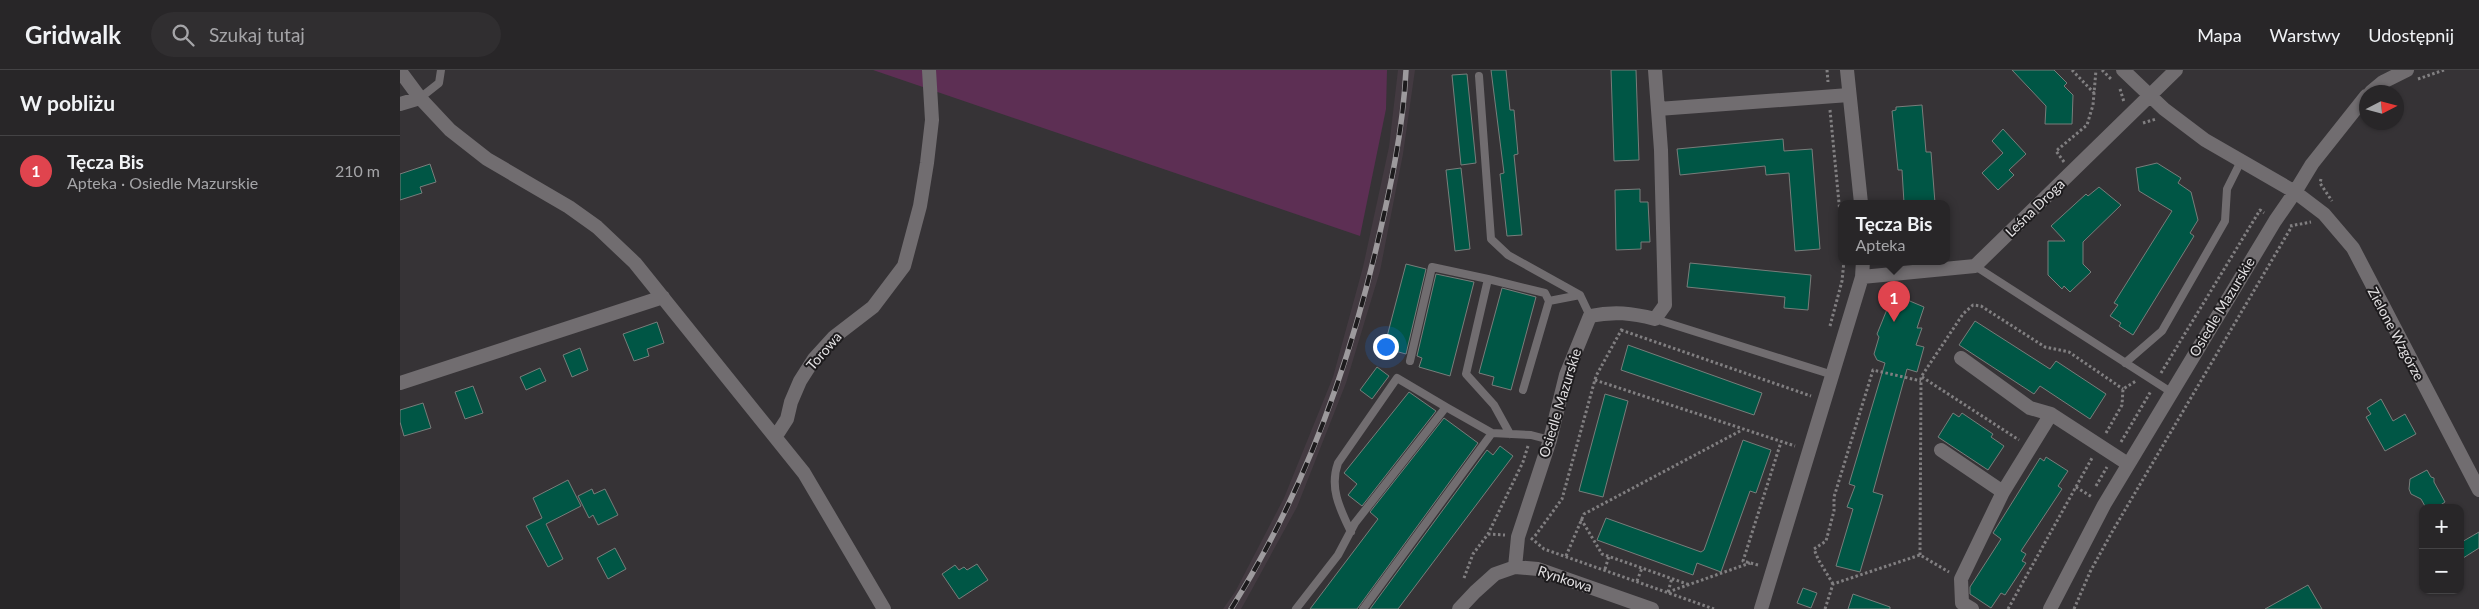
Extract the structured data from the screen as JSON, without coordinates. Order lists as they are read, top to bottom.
{
  "streets": {
    "street": [
      "Leśna Droga",
      "Osiedle Mazurskie",
      "Zielone Wzgórze",
      "Torowa",
      "Rynkowa"
    ]
  },
  "crossings": [
    ["Osiedle Mazurskie", "Zielone Wzgórze"],
    ["Osiedle Mazurskie", "Rynkowa"]
  ],
  "north": "right",
  "page": {
    "header": "Gridwalk",
    "search": "Szukaj tutaj",
    "nav": ["Mapa", "Warstwy", "Udostępnij"],
    "heading": "W pobliżu",
    "list": [
      {
        "mark": "1",
        "name": "Tęcza Bis",
        "note": "Apteka · Osiedle Mazurskie",
        "value": "210 m"
      }
    ],
    "popup": ["Tęcza Bis", "Apteka"],
    "pins": "1",
    "map_buttons": ["+", "−"]
  }
}
